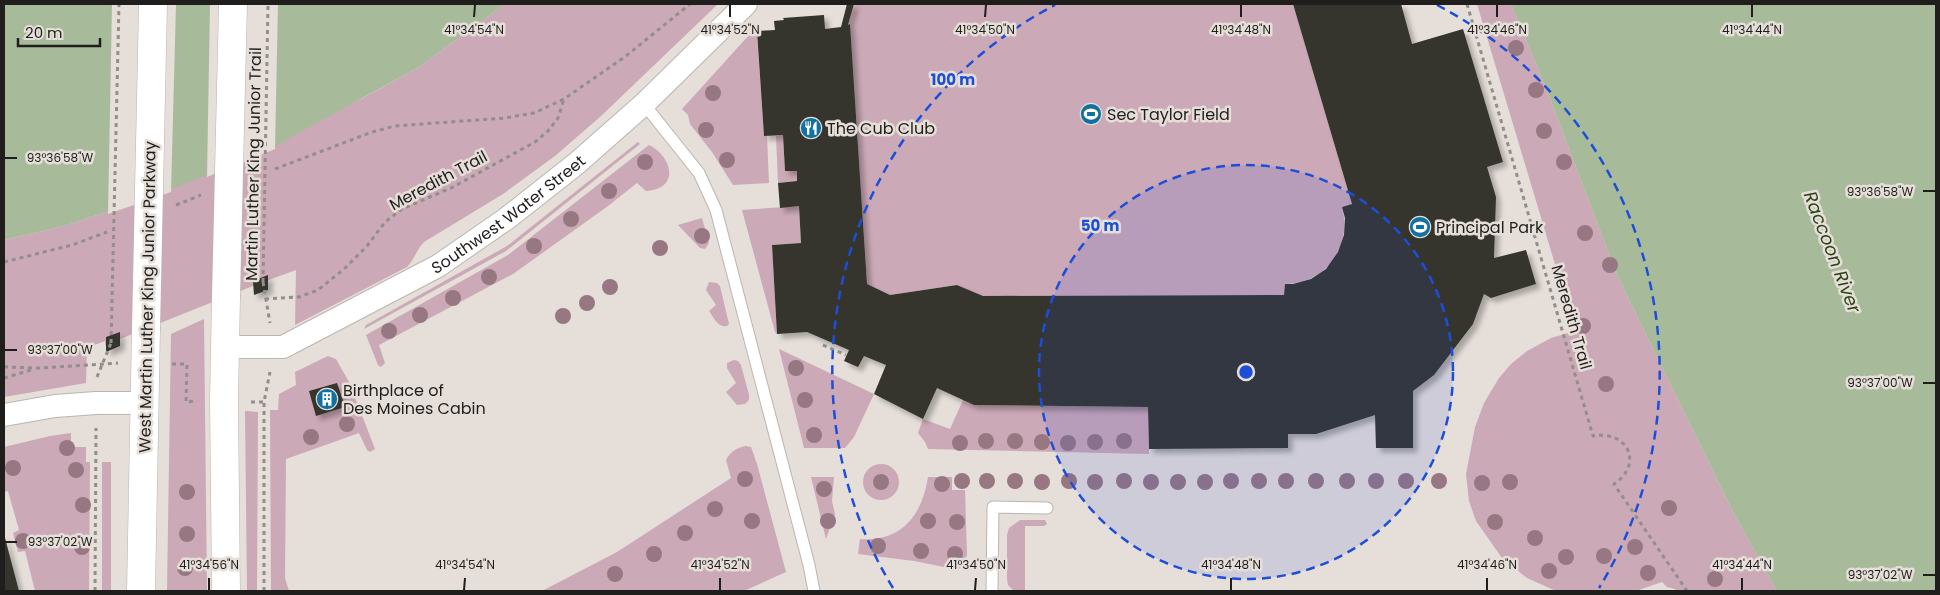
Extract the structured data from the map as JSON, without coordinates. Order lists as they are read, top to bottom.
{
  "streets": {
    "main road": ["West Martin Luther King Junior Parkway"],
    "street": ["Southwest Water Street"],
    "path": ["Martin Luther King Junior Trail", "Meredith Trail"]
  },
  "crossings": [
    ["Martin Luther King Junior Trail", "Meredith Trail"]
  ],
  "water": ["Raccoon River"],
  "places": {
    "sports": ["Sec Taylor Field", "Principal Park"],
    "restaurant": ["The Cub Club"],
    "building": ["Birthplace of Des Moines Cabin"]
  },
  "scale_bar": "20 m",
  "coordinates": [
    "41°34'54\"N",
    "41°34'52\"N",
    "41°34'50\"N",
    "41°34'48\"N",
    "41°34'46\"N",
    "41°34'44\"N",
    "93°36'58\"W",
    "93°37'00\"W",
    "93°37'02\"W",
    "41°34'56\"N"
  ],
  "rings": ["100 m", "50 m"]
}
